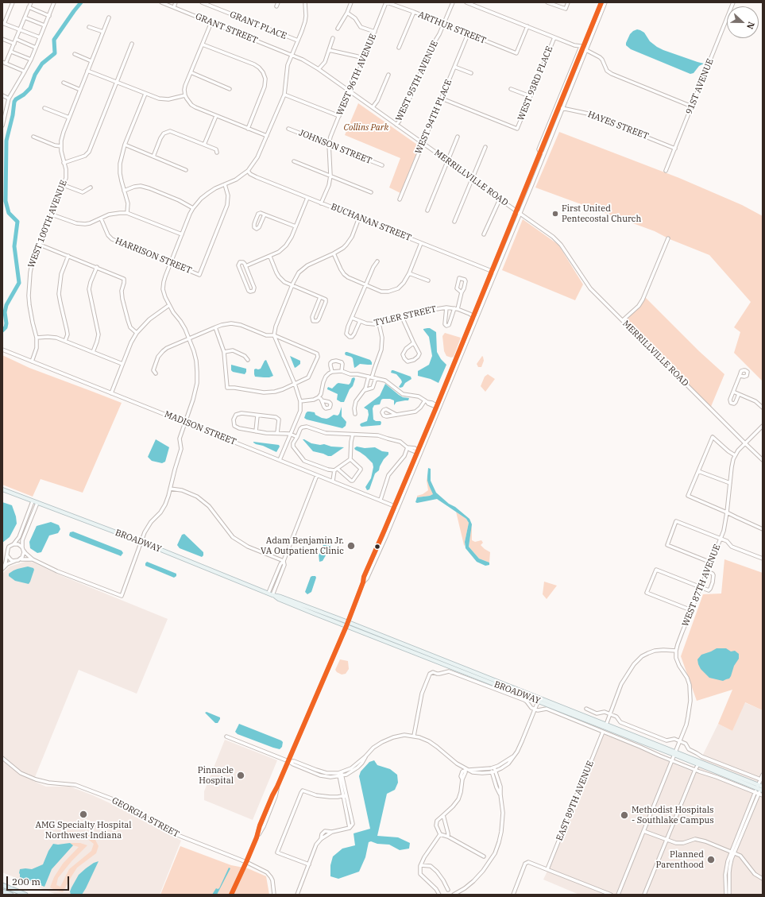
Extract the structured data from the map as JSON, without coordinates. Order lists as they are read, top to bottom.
{
  "streets": {
    "main road": ["BROADWAY"],
    "street": [
      "GRANT PLACE",
      "ARTHUR STREET",
      "GRANT STREET",
      "WEST 96TH AVENUE",
      "WEST 95TH AVENUE",
      "WEST 93RD PLACE",
      "91ST AVENUE",
      "WEST 94TH PLACE",
      "HAYES STREET",
      "JOHNSON STREET",
      "MERRILLVILLE ROAD",
      "BUCHANAN STREET",
      "WEST 100TH AVENUE",
      "HARRISON STREET",
      "TYLER STREET",
      "MADISON STREET",
      "WEST 87TH AVENUE",
      "EAST 89TH AVENUE",
      "GEORGIA STREET"
    ]
  },
  "crossings": [
    ["ARTHUR STREET", "WEST 96TH AVENUE"],
    ["ARTHUR STREET", "WEST 95TH AVENUE"],
    ["ARTHUR STREET", "WEST 94TH PLACE"],
    ["GRANT STREET", "MERRILLVILLE ROAD"],
    ["WEST 96TH AVENUE", "JOHNSON STREET"],
    ["WEST 96TH AVENUE", "MERRILLVILLE ROAD"],
    ["WEST 96TH AVENUE", "BUCHANAN STREET"],
    ["WEST 95TH AVENUE", "MERRILLVILLE ROAD"],
    ["WEST 93RD PLACE", "WEST 94TH PLACE"],
    ["91ST AVENUE", "HAYES STREET"],
    ["WEST 94TH PLACE", "MERRILLVILLE ROAD"],
    ["MERRILLVILLE ROAD", "WEST 87TH AVENUE"],
    ["WEST 100TH AVENUE", "MADISON STREET"]
  ],
  "parks": ["Collins Park"],
  "places": [
    "First United Pentecostal Church",
    "Adam Benjamin Jr. VA Outpatient Clinic",
    "Pinnacle Hospital",
    "AMG Specialty Hospital Northwest Indiana",
    "Methodist Hospitals - Southlake Campus",
    "Planned Parenthood"
  ],
  "scale_bar": "200 m",
  "north": "right"
}
